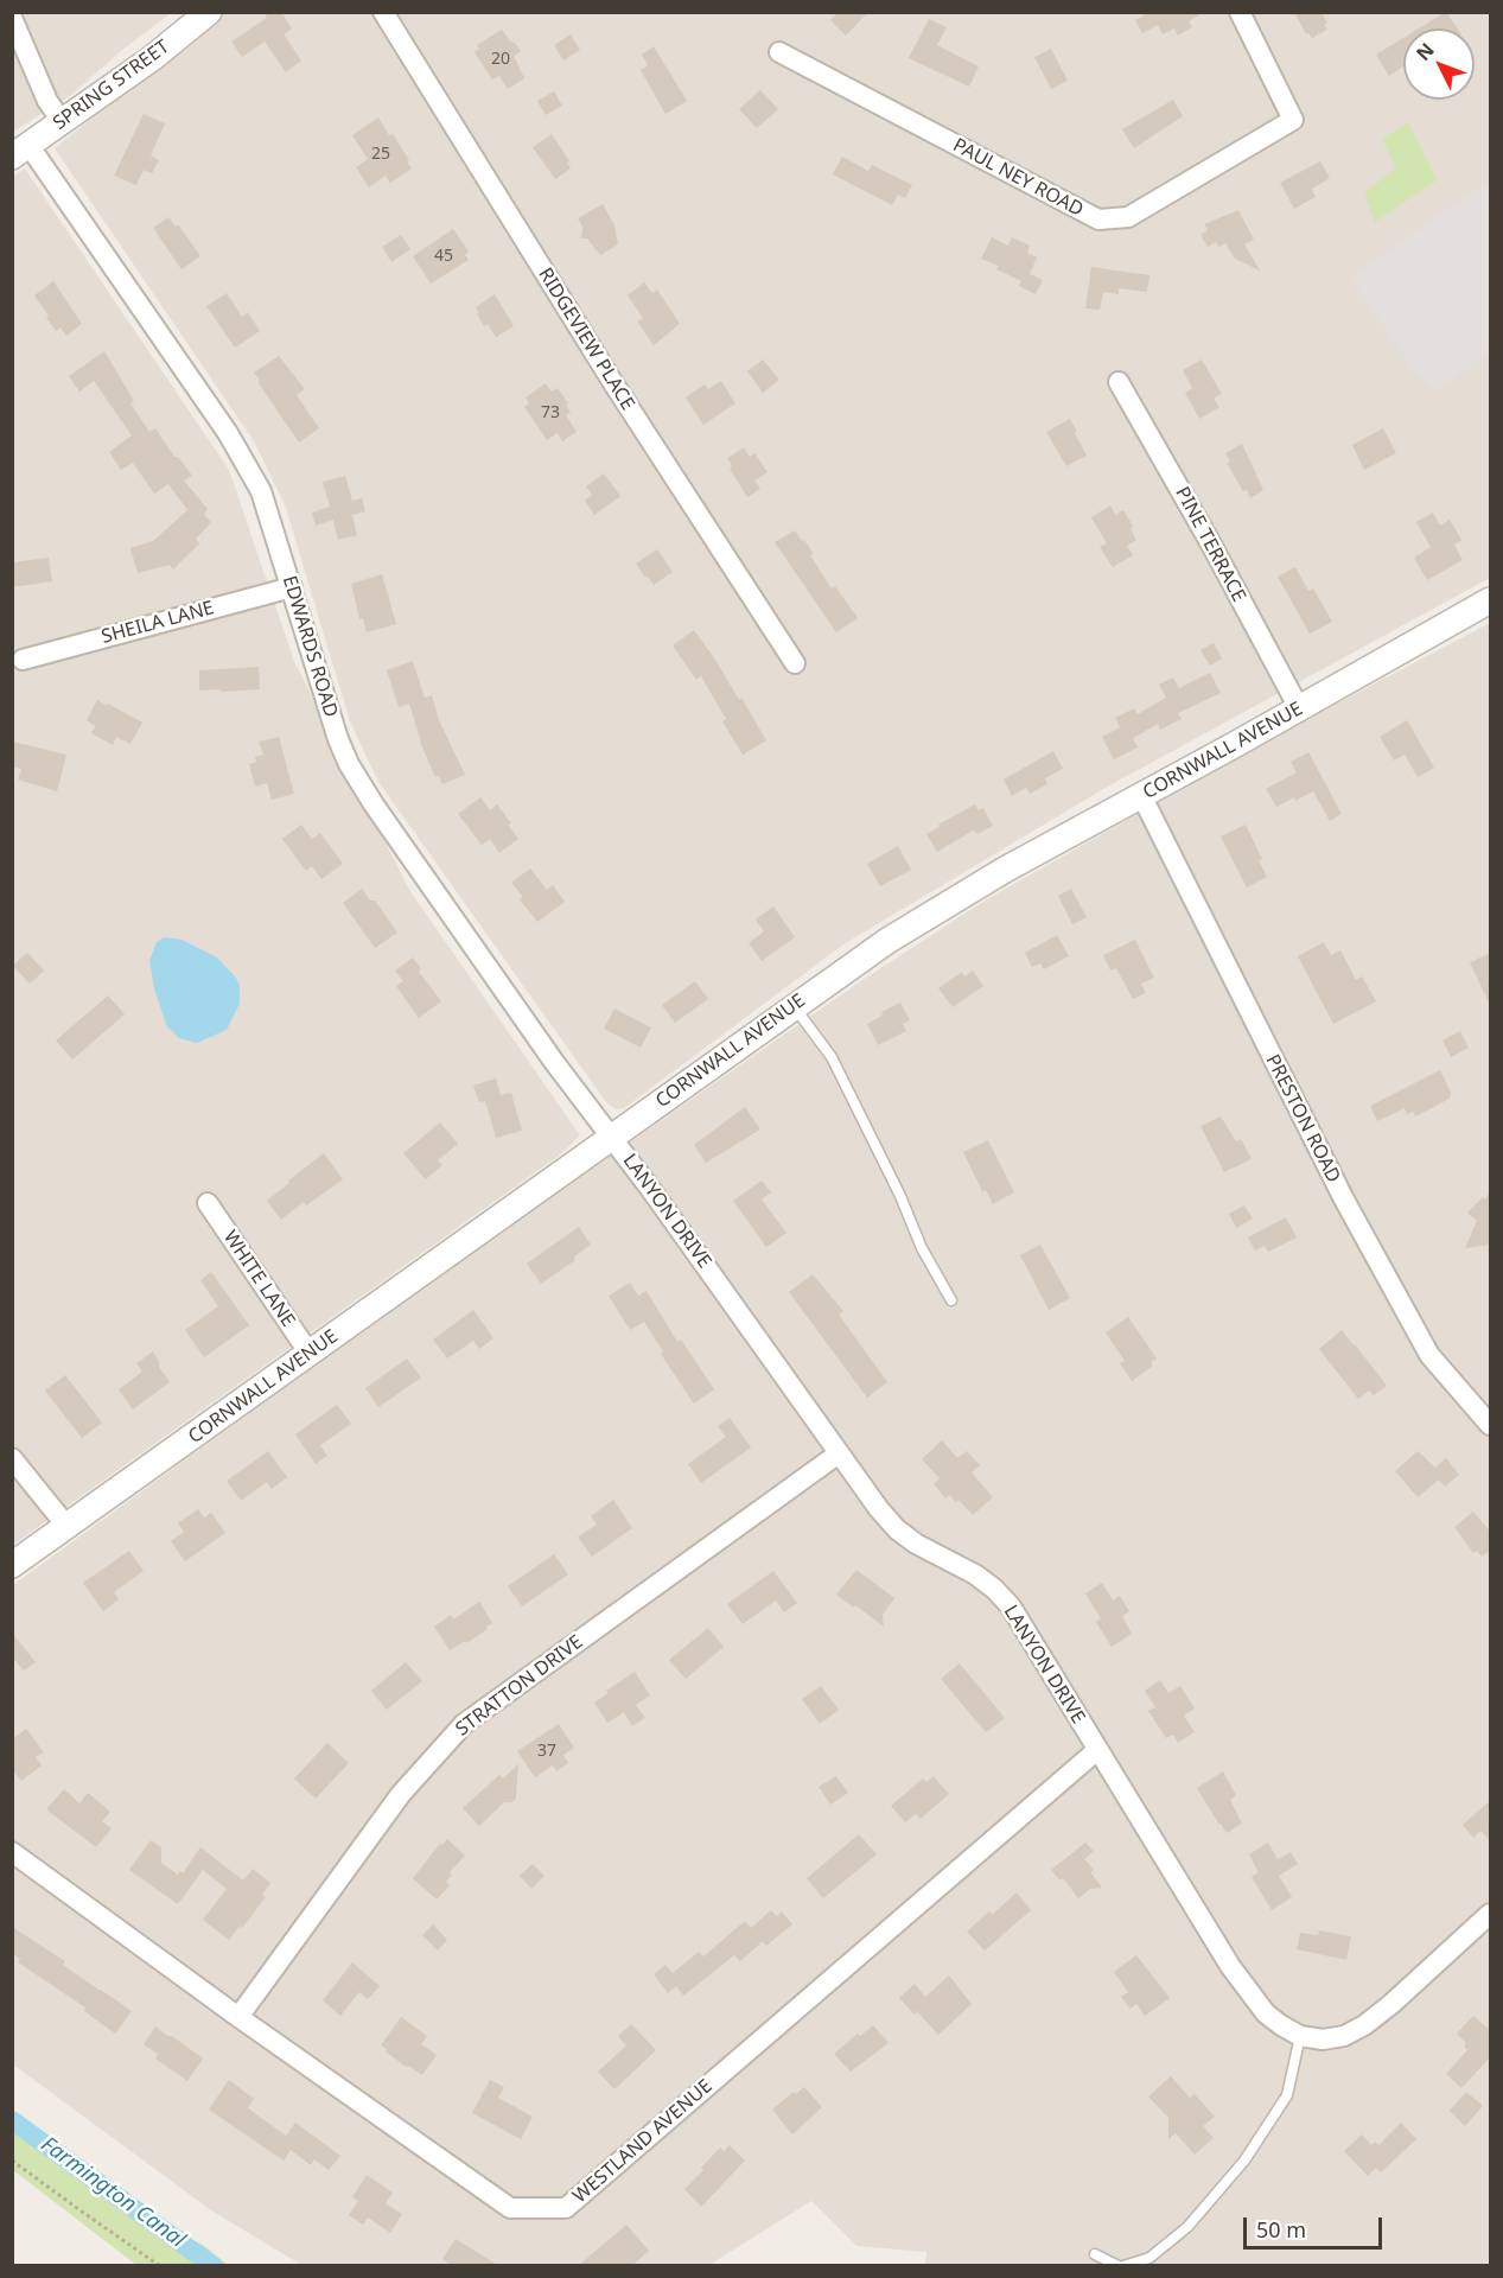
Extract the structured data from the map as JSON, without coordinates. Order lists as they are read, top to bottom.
{
  "streets": {
    "street": [
      "SPRING STREET",
      "PAUL NEY ROAD",
      "RIDGEVIEW PLACE",
      "PINE TERRACE",
      "SHEILA LANE",
      "EDWARDS ROAD",
      "CORNWALL AVENUE",
      "PRESTON ROAD",
      "LANYON DRIVE",
      "WHITE LANE",
      "STRATTON DRIVE",
      "WESTLAND AVENUE"
    ]
  },
  "crossings": [
    ["SPRING STREET", "EDWARDS ROAD"],
    ["PINE TERRACE", "CORNWALL AVENUE"],
    ["SHEILA LANE", "EDWARDS ROAD"],
    ["EDWARDS ROAD", "CORNWALL AVENUE"],
    ["EDWARDS ROAD", "LANYON DRIVE"],
    ["CORNWALL AVENUE", "PRESTON ROAD"],
    ["CORNWALL AVENUE", "LANYON DRIVE"],
    ["CORNWALL AVENUE", "WHITE LANE"],
    ["LANYON DRIVE", "STRATTON DRIVE"],
    ["LANYON DRIVE", "WESTLAND AVENUE"],
    ["STRATTON DRIVE", "WESTLAND AVENUE"]
  ],
  "water": ["Farmington Canal"],
  "house_numbers": [
    "20",
    "25",
    "45",
    "73",
    "37"
  ],
  "scale_bar": "50 m",
  "north": "top left"
}
